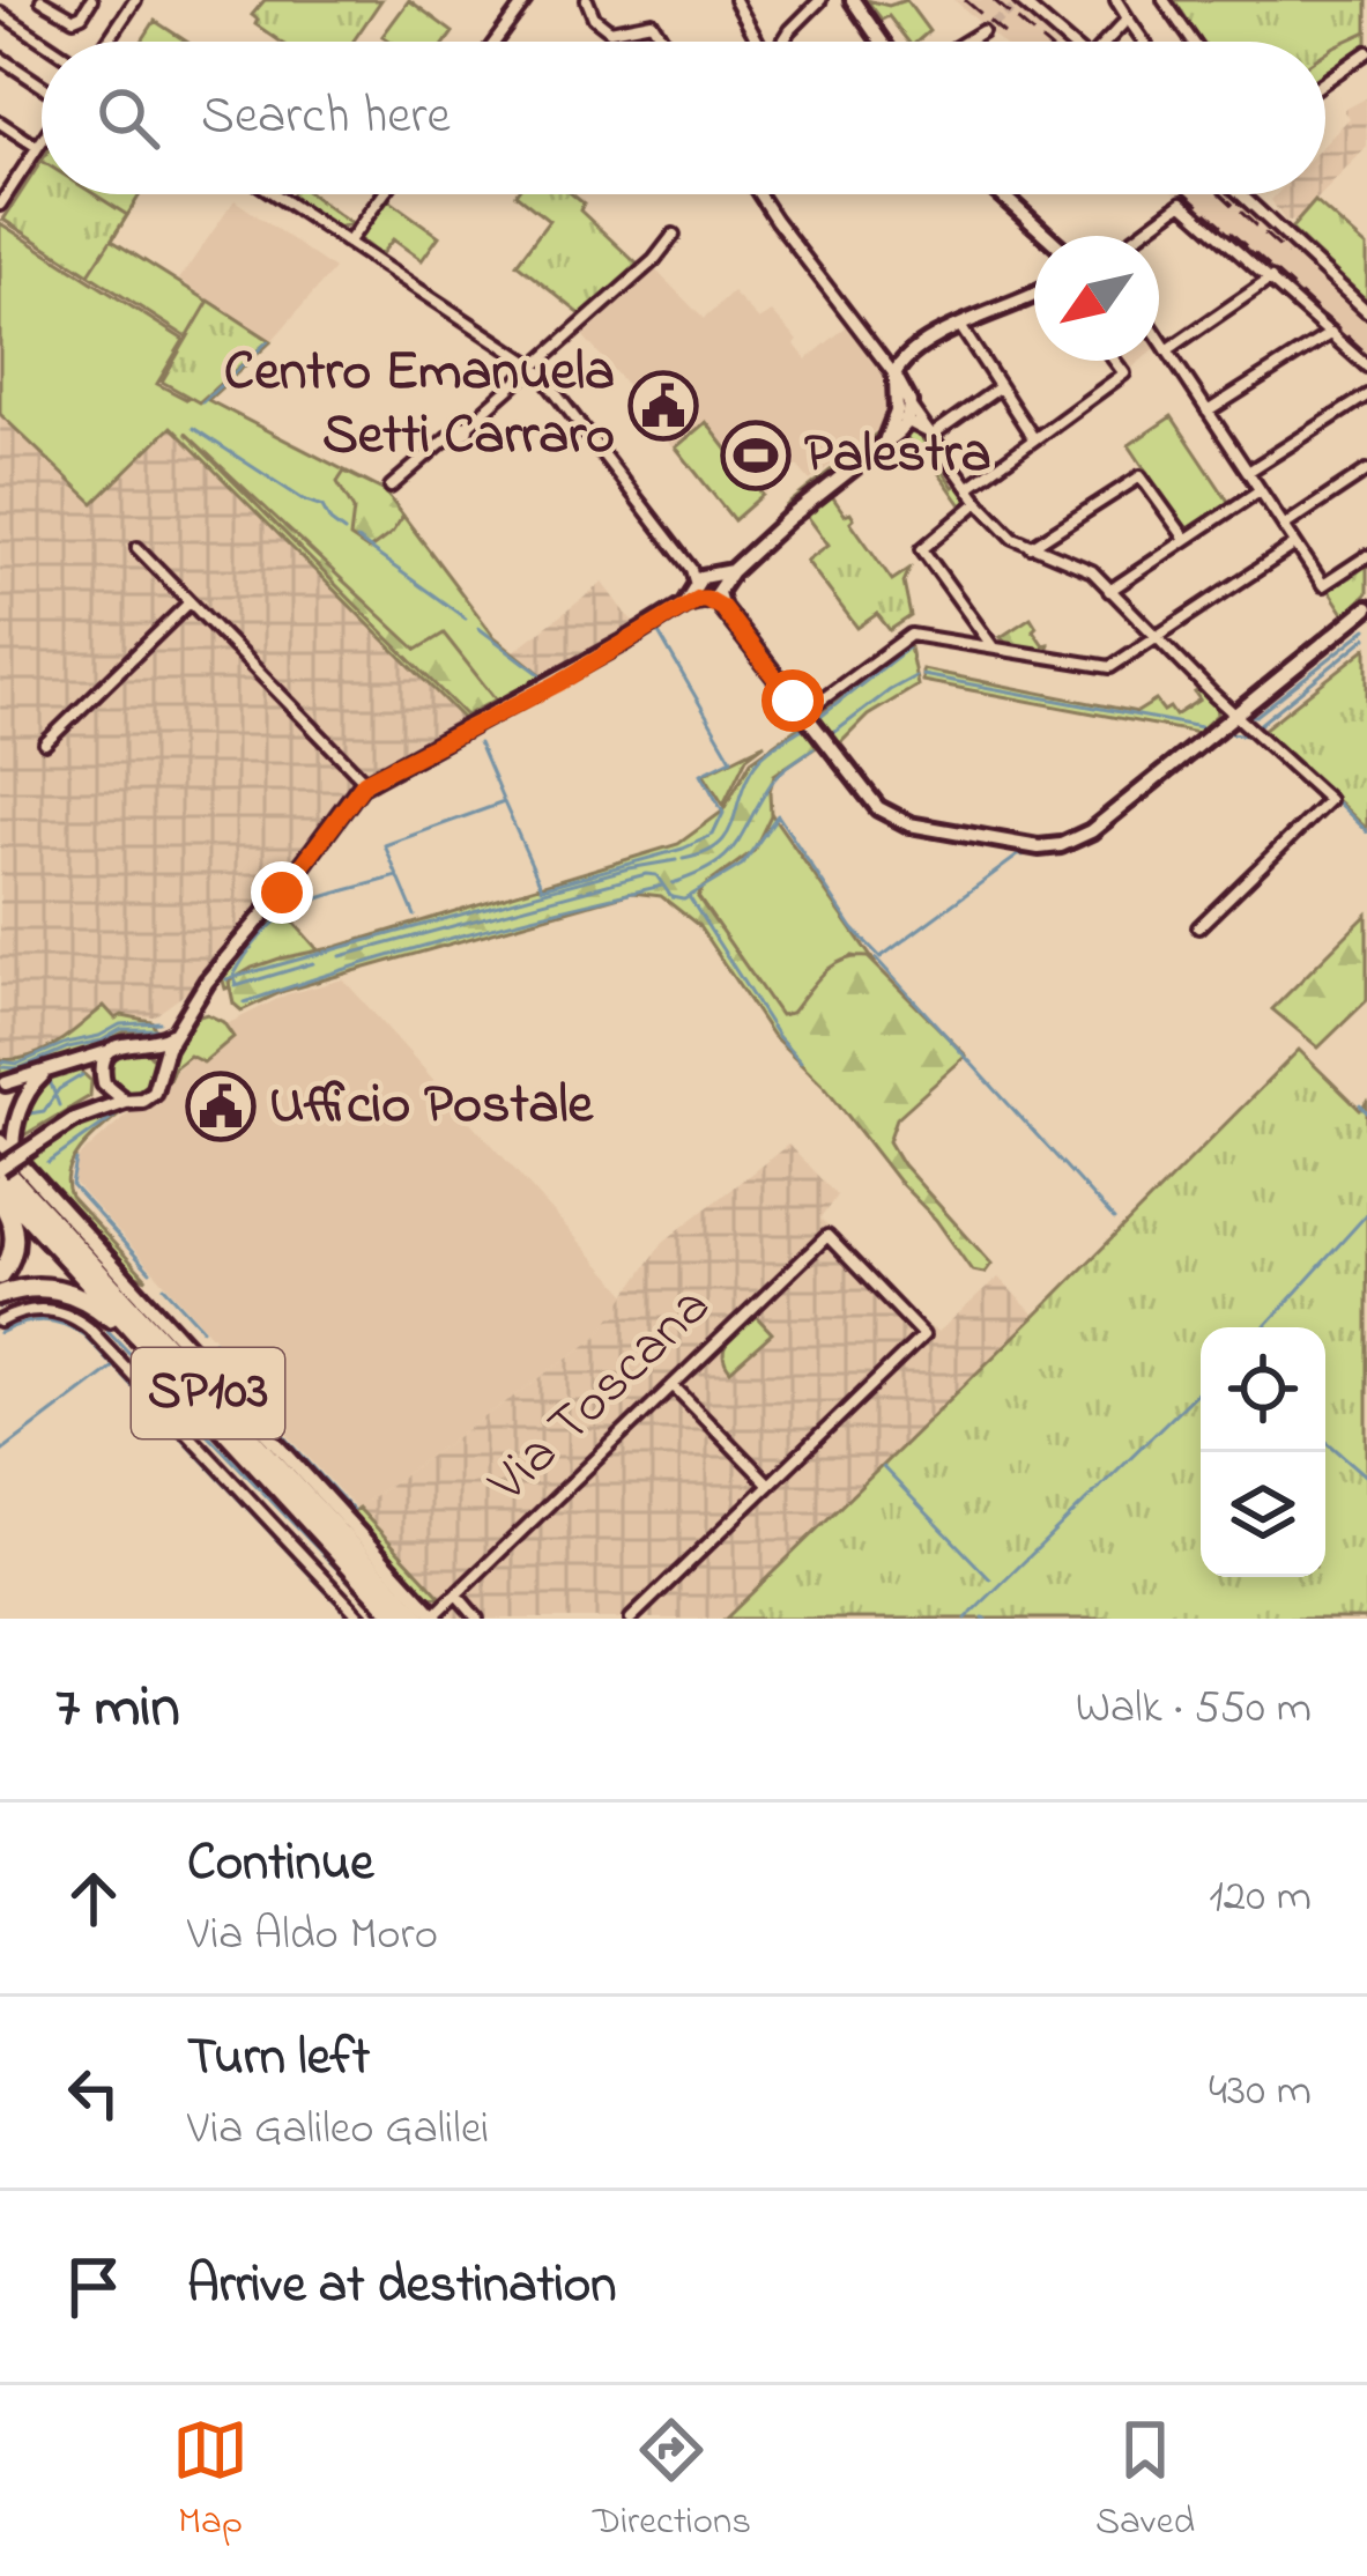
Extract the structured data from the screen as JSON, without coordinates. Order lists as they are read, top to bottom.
{
  "streets": {
    "highway": ["SP103"],
    "street": ["Via Toscana"]
  },
  "crossings": [
    ["SP103", "Via Toscana"]
  ],
  "places": {
    "public building": ["Centro Emanuela Setti Carraro", "Ufficio Postale"],
    "sports": ["Palestra"]
  },
  "north": "bottom left",
  "page": {
    "search": "Search here",
    "heading": ["7 min", "Walk · 550 m"],
    "list": [
      ["Continue", "Via Aldo Moro", "120 m"],
      ["Turn left", "Via Galileo Galilei", "430 m"],
      "Arrive at destination"
    ],
    "nav": ["Map", "Directions", "Saved"]
  }
}
